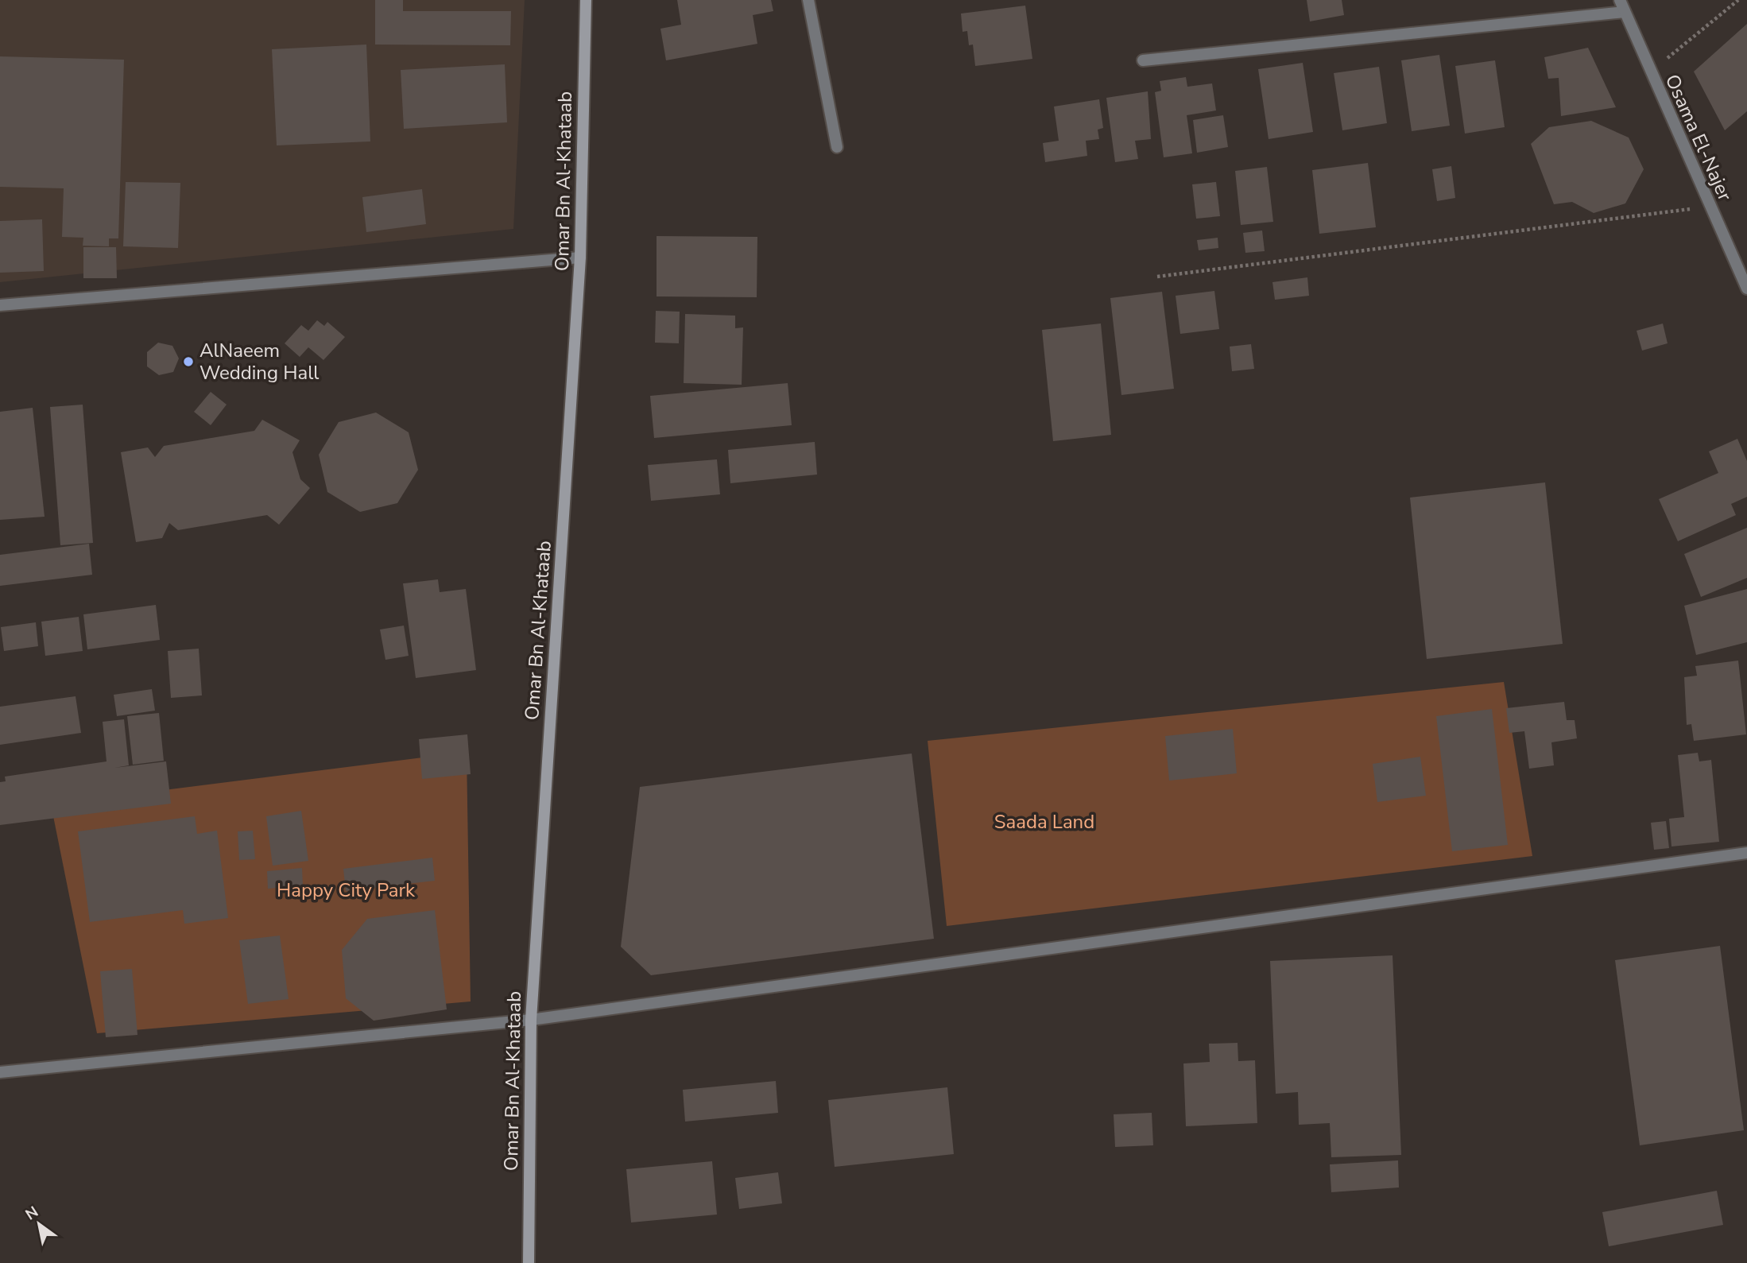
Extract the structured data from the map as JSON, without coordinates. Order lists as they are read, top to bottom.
{
  "streets": {
    "main road": ["Omar Bn Al-Khataab"],
    "street": ["Osama El-Najer"]
  },
  "parks": ["Saada Land", "Happy City Park"],
  "places": ["AlNaeem Wedding Hall"],
  "north": "top left"
}
